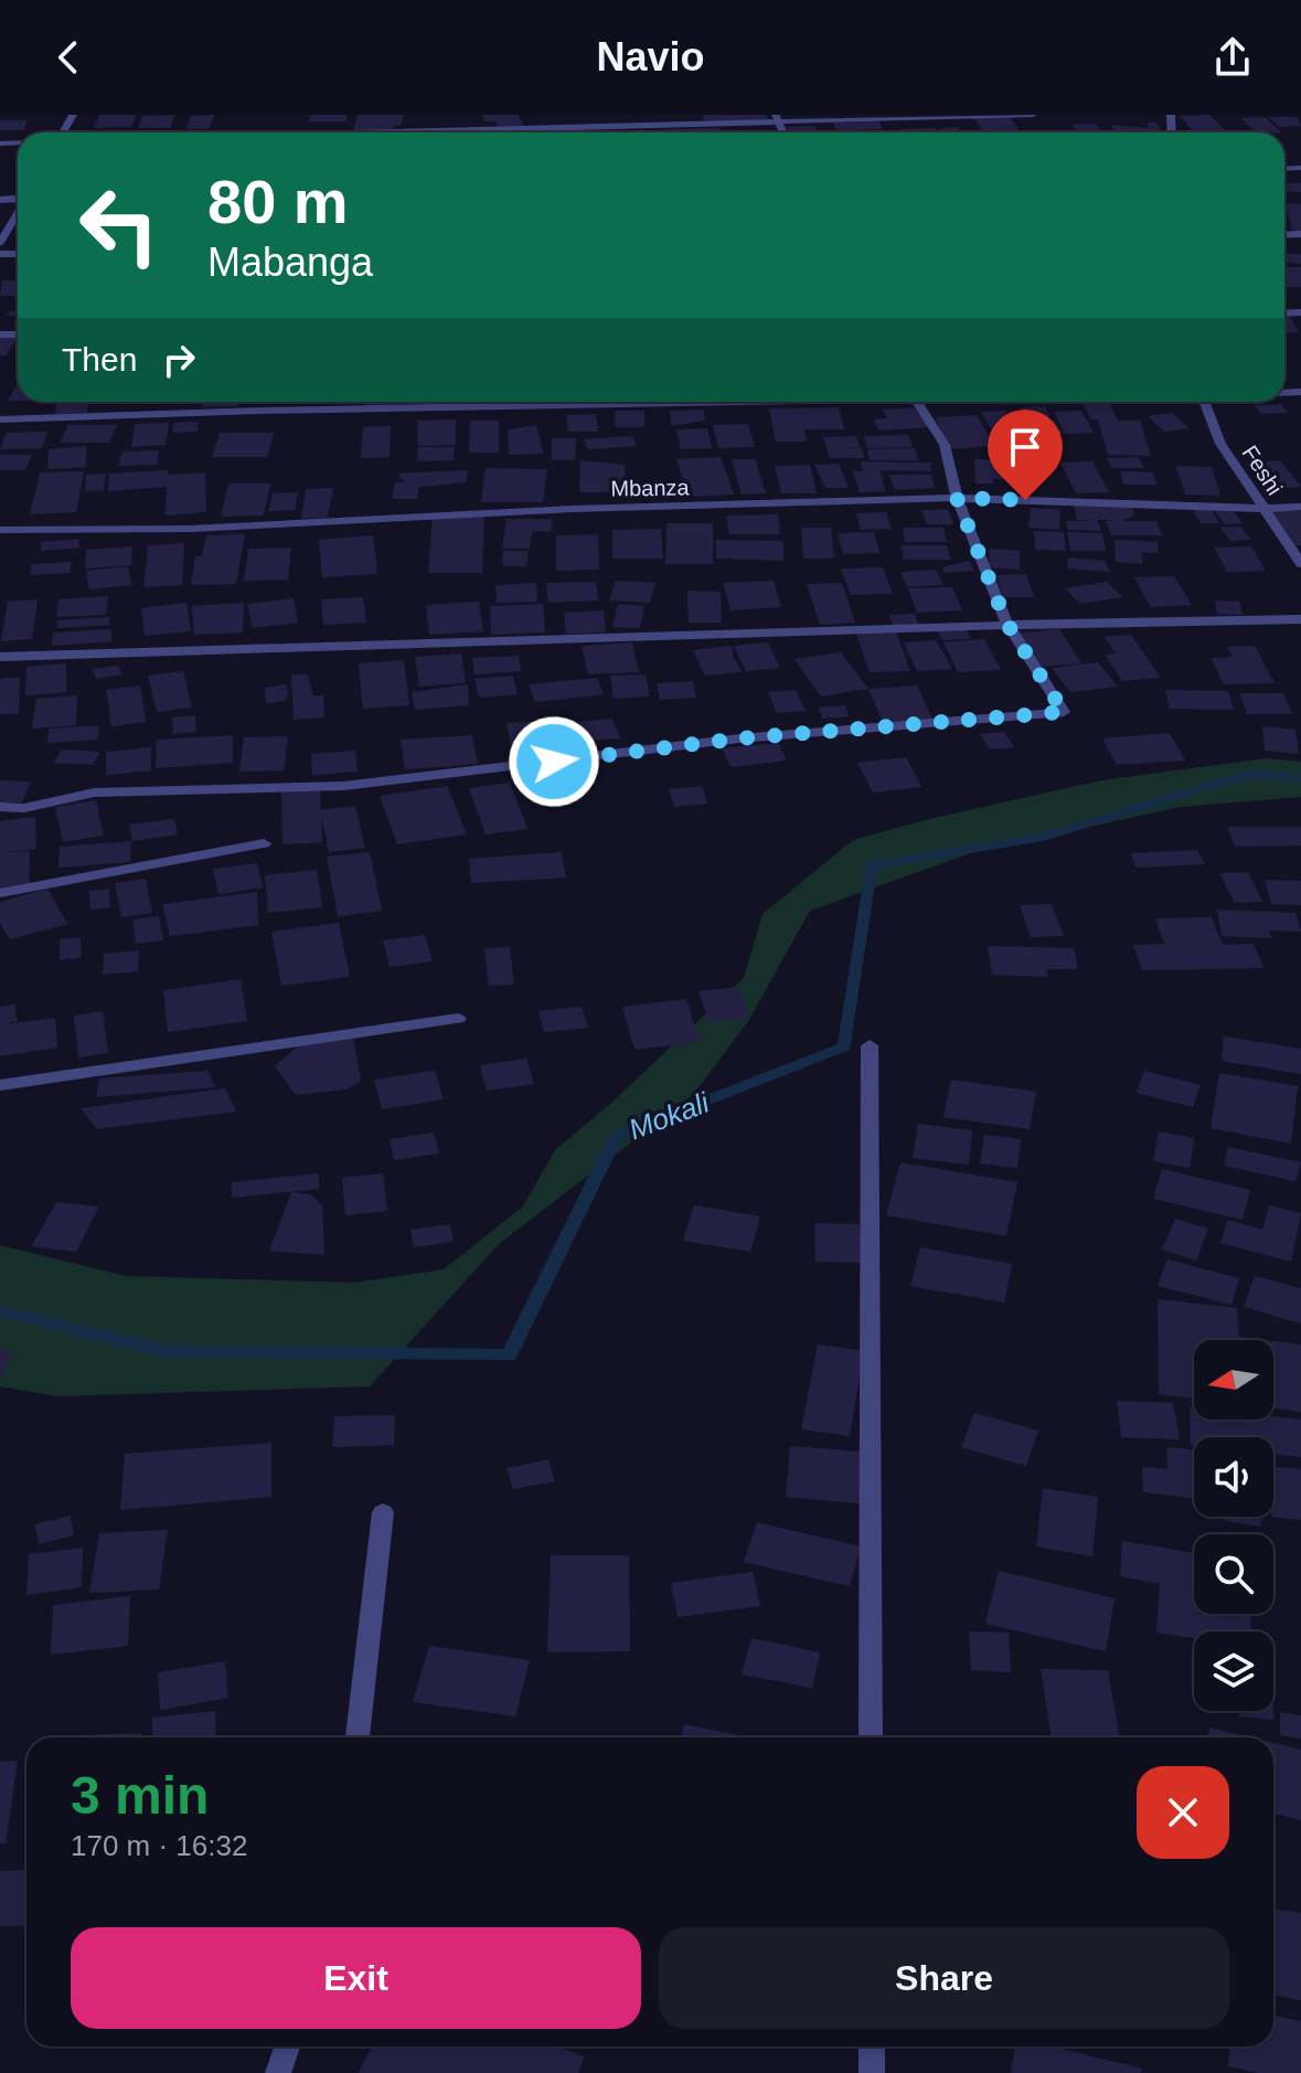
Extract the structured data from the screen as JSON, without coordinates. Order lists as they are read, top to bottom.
{
  "streets": {
    "street": ["Feshi", "Mbanza"]
  },
  "crossings": [
    ["Feshi", "Mbanza"]
  ],
  "water": ["Mokali"],
  "north": "left",
  "page": {
    "header": "Navio",
    "turn": ["80 m", "Mabanga"],
    "then": "Then",
    "heading": ["3 min", "170 m · 16:32"],
    "buttons": ["Exit", "Share"]
  }
}
